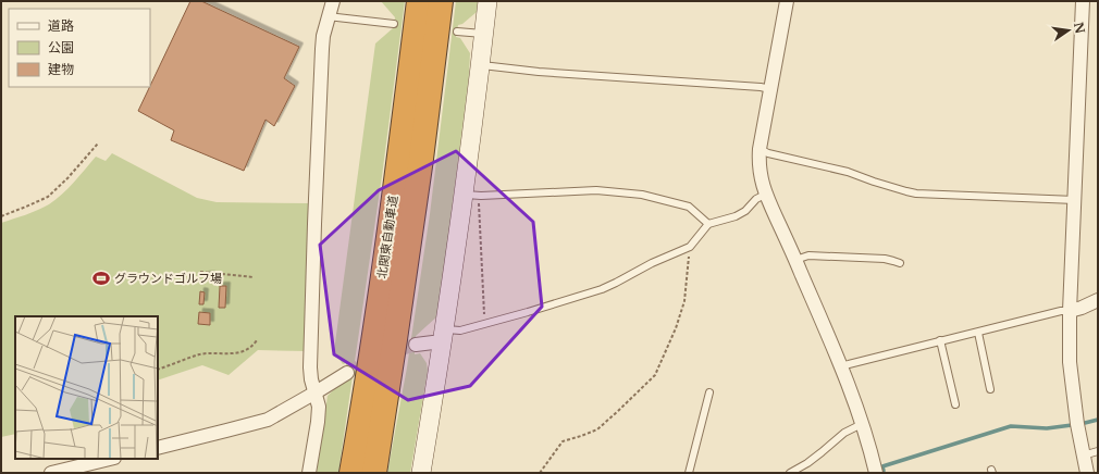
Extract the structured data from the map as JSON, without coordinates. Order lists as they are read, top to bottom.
{
  "streets": {
    "highway": ["北関東自動車道"]
  },
  "places": {
    "sports": ["グラウンドゴルフ場"]
  },
  "legend": ["道路", "公園", "建物"],
  "north": "right"
}
